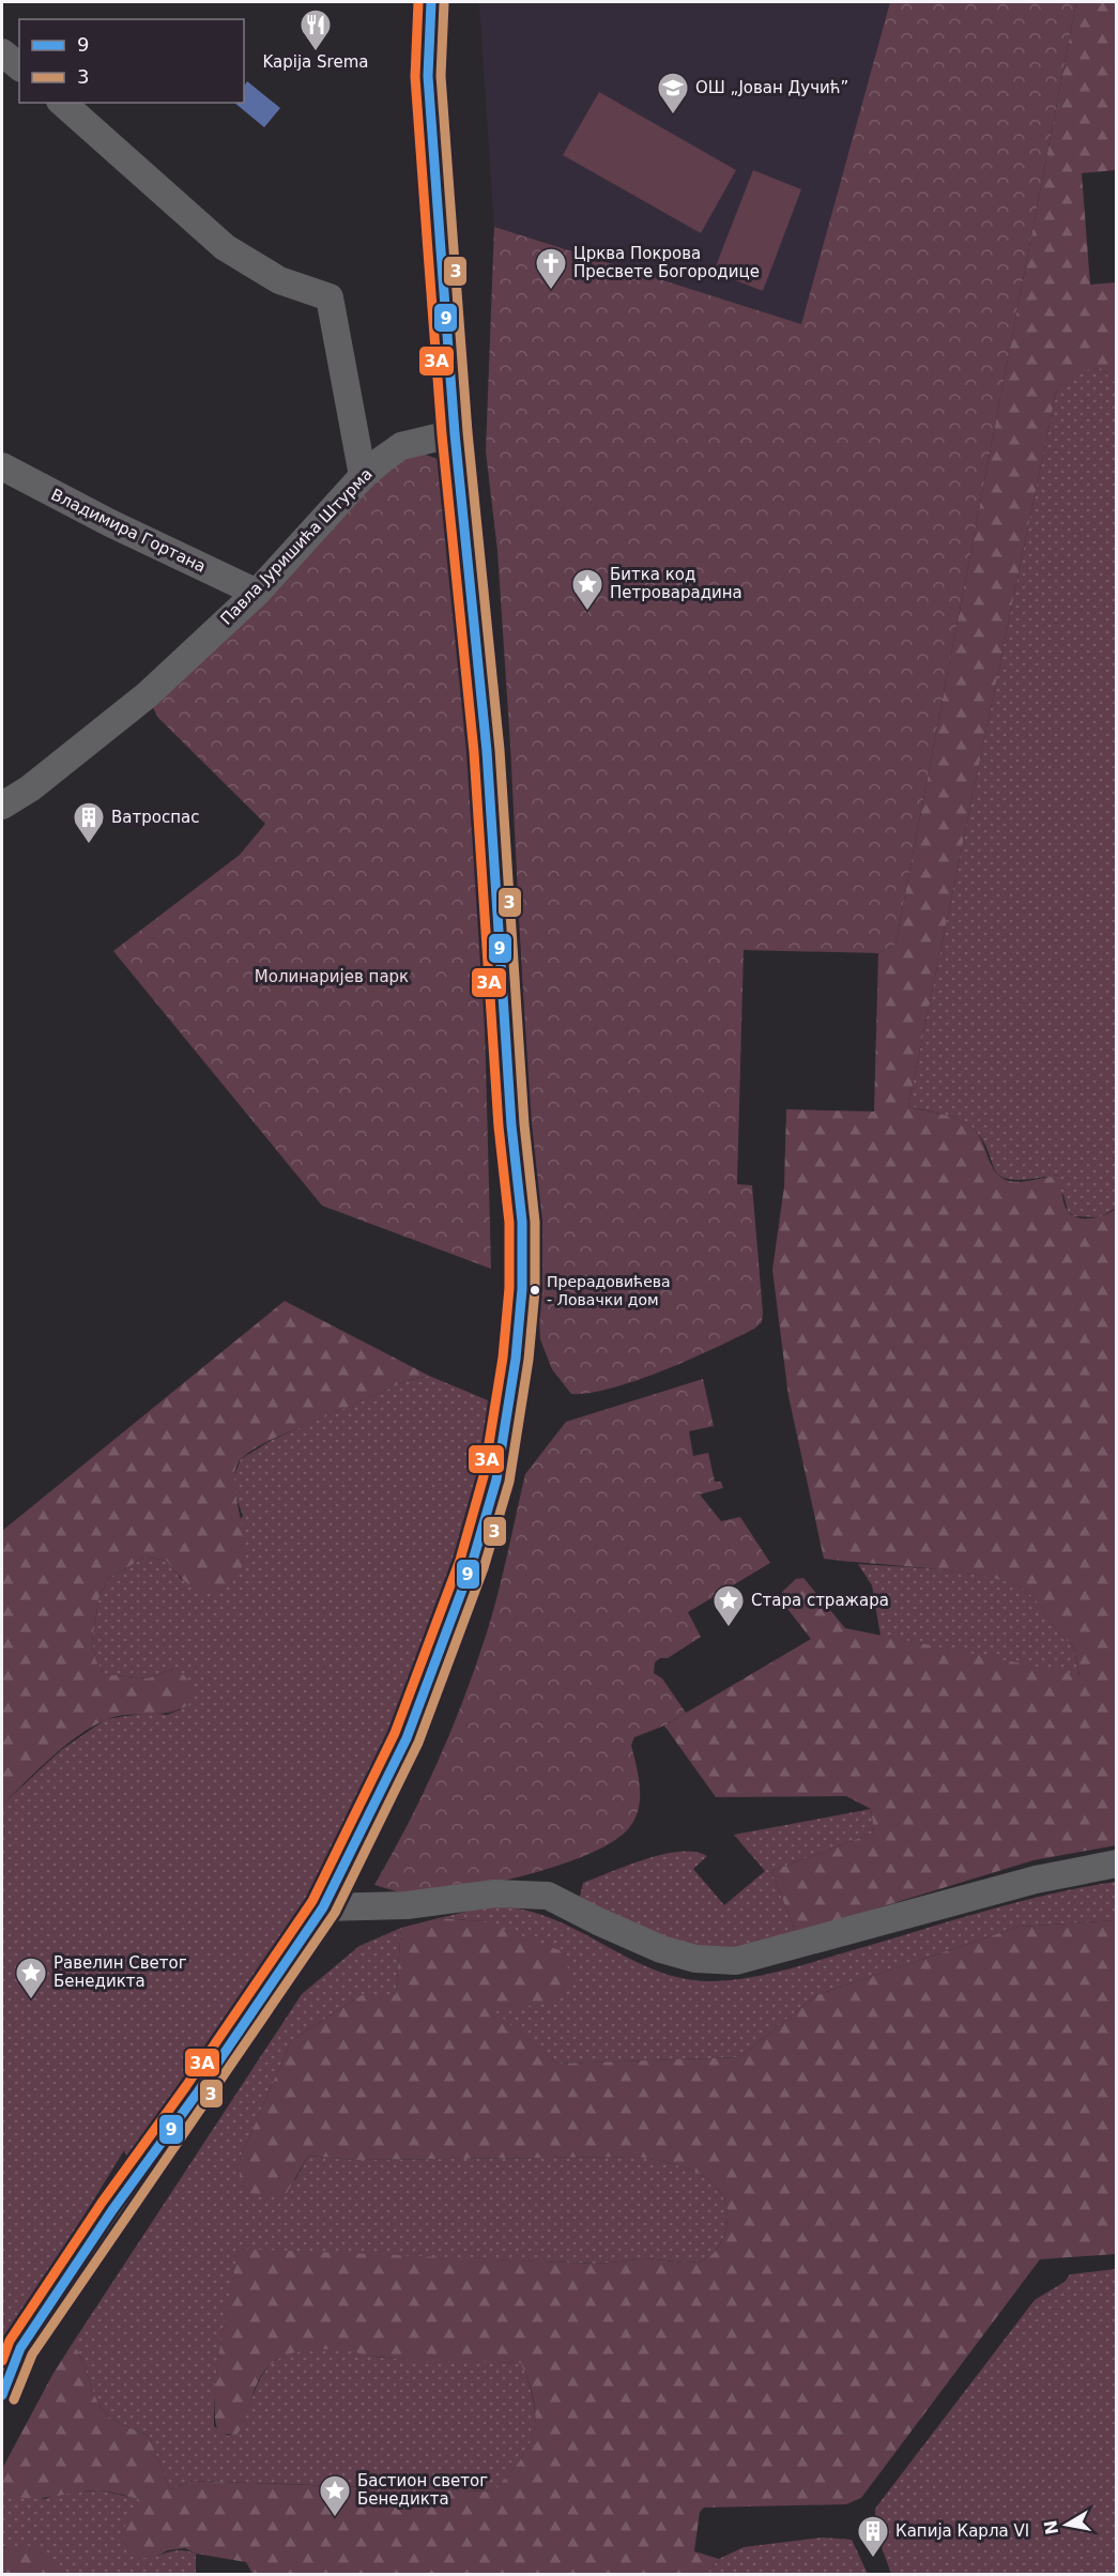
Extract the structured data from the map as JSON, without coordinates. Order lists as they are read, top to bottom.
{
  "streets": {
    "street": ["Владимира Гортана", "Павла Јуришића Штурма"]
  },
  "crossings": [
    ["Владимира Гортана", "Павла Јуришића Штурма"]
  ],
  "parks": ["Молинаријев парк"],
  "places": {
    "restaurant": ["Kapija Srema"],
    "school or university": ["ОШ „Јован Дучић”"],
    "church": ["Црква Покрова Пресвете Богородице"],
    "place": [
      "Битка код Петроварадина",
      "Стара стражара",
      "Равелин Светог Бенедикта",
      "Бастион светог Бенедикта"
    ],
    "building": ["Ватроспас", "Капија Карла VI"],
    "other": ["Прерадовићева - Ловачки дом"]
  },
  "lines": ["transit line 9", "transit line 3A", "transit line 3"],
  "legend": ["9", "3"],
  "north": "left"
}
